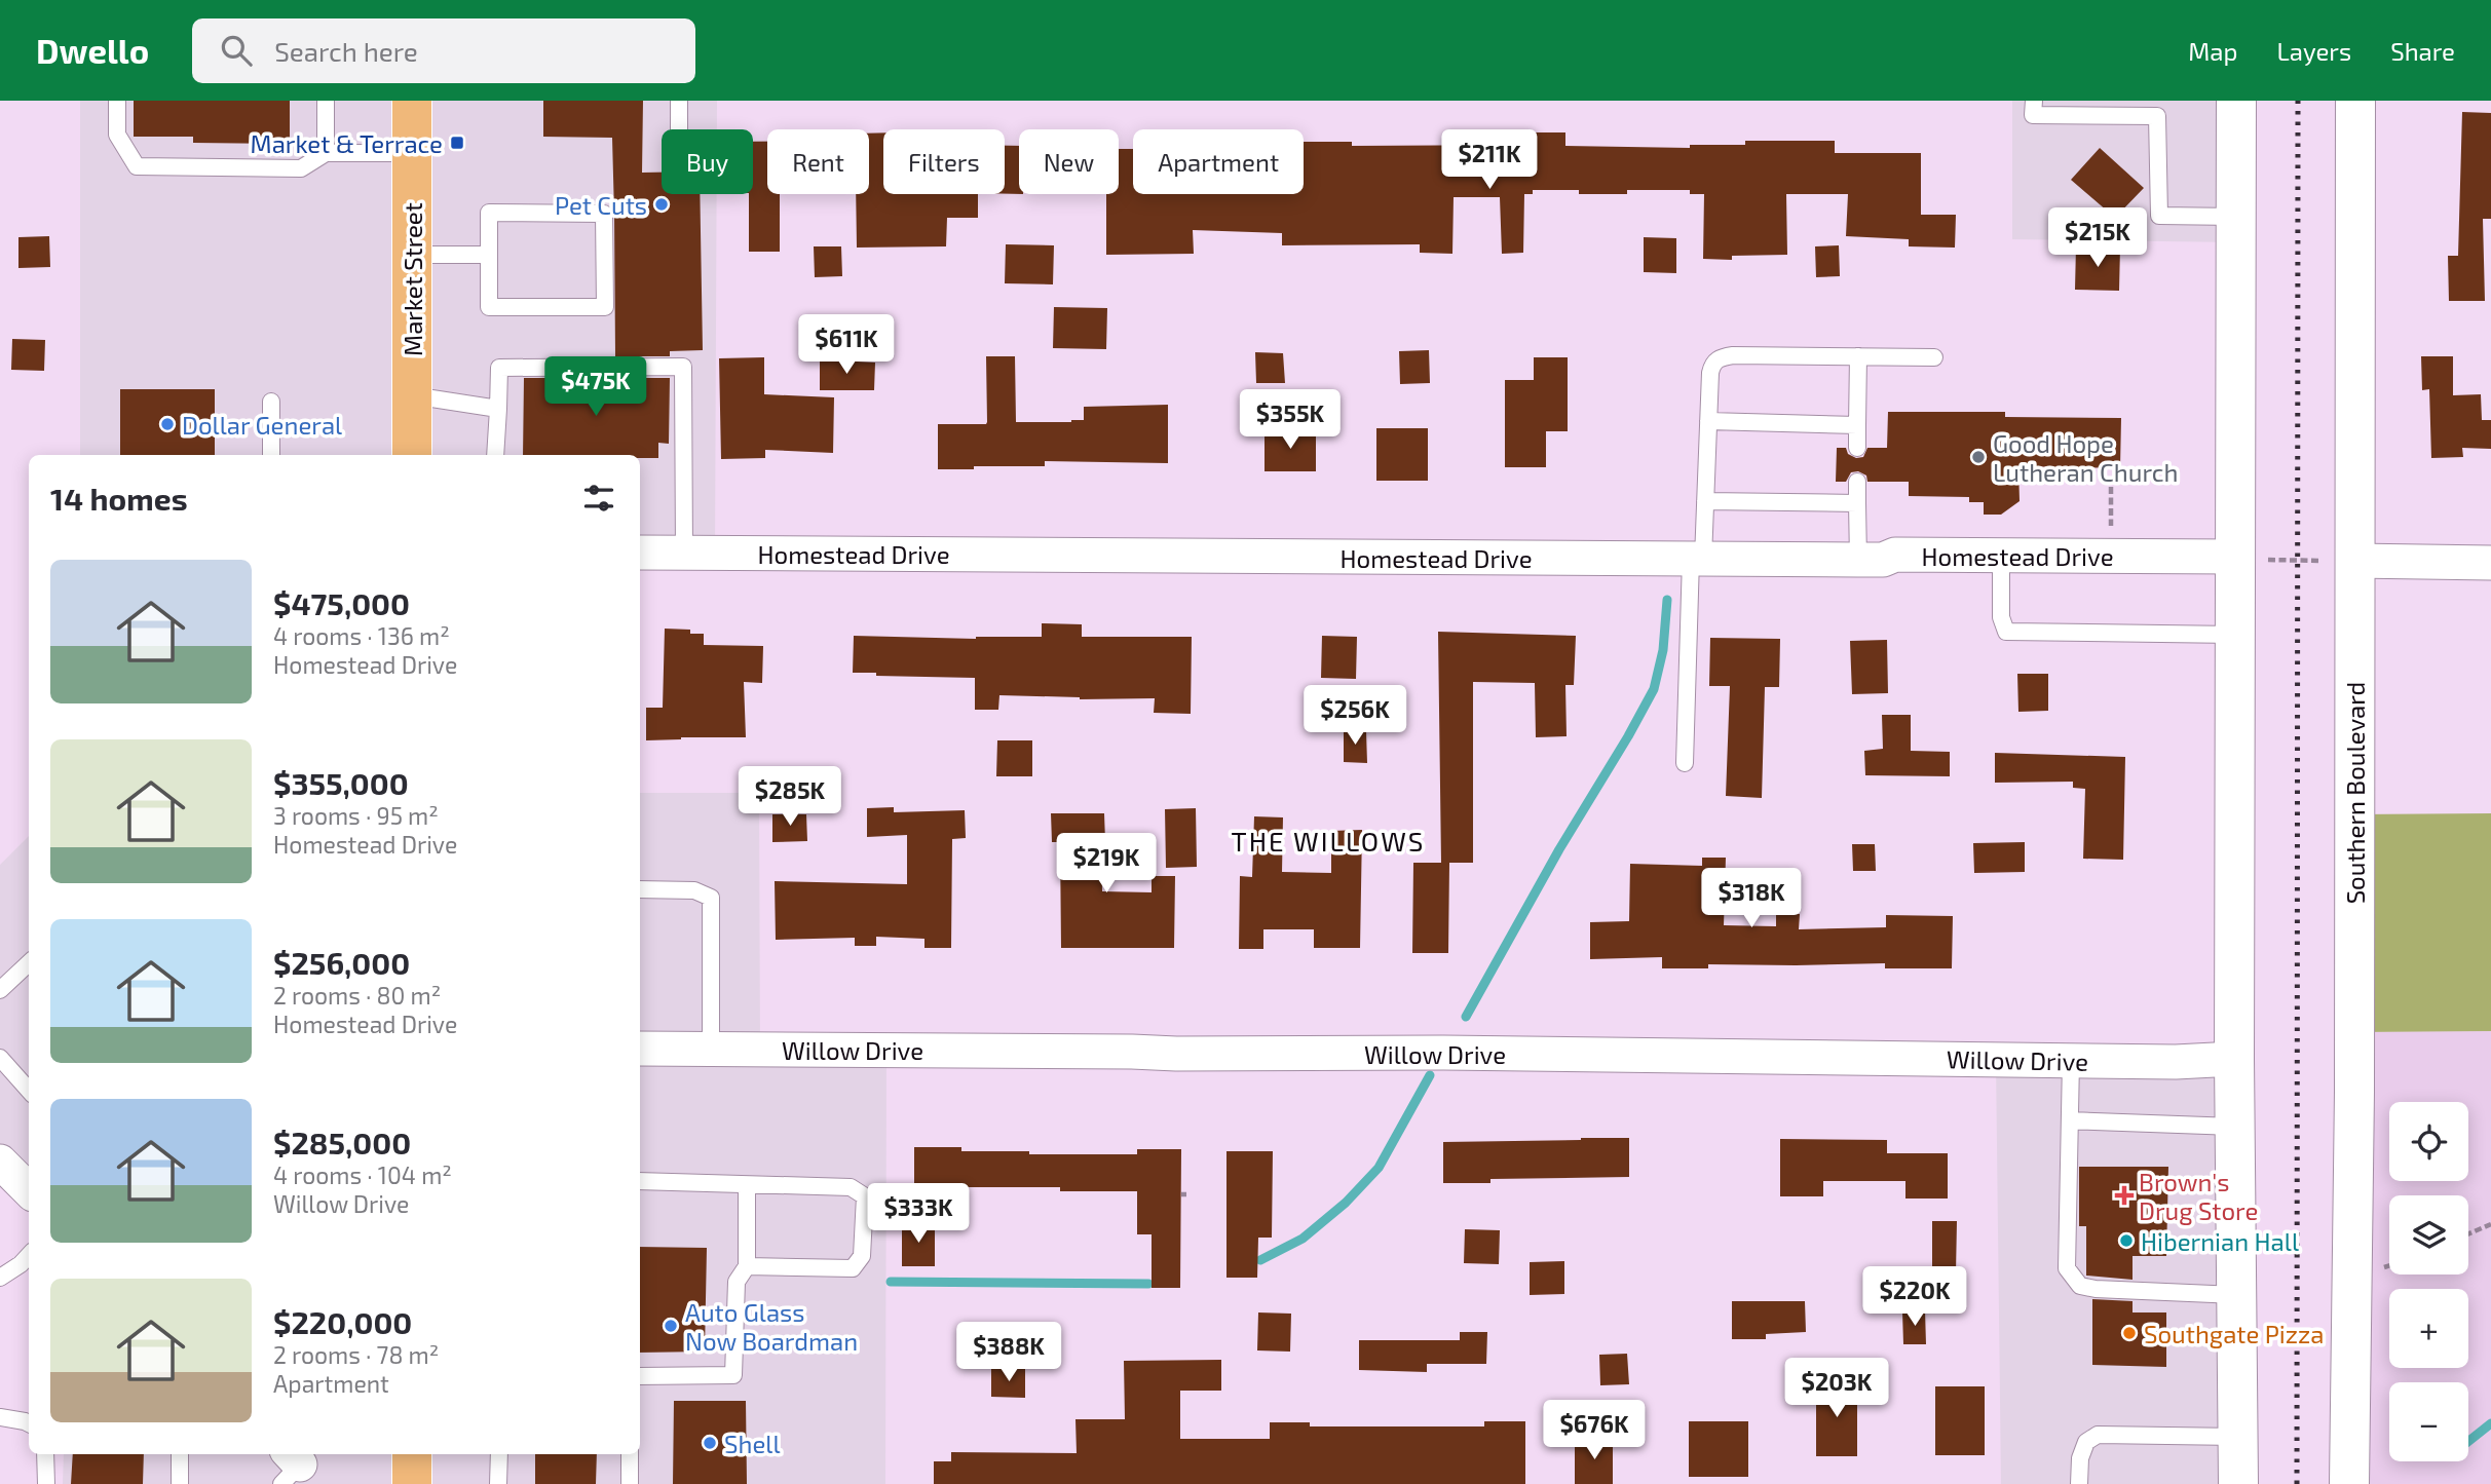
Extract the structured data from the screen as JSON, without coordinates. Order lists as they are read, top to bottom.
{
  "streets": {
    "main road": ["Market Street"],
    "street": ["Homestead Drive", "Southern Boulevard", "Willow Drive"]
  },
  "districts": ["THE WILLOWS"],
  "places": {
    "transit": ["Market & Terrace"],
    "other": [
      "Pet Cuts",
      "Dollar General",
      "Good Hope Lutheran Church",
      "Hibernian Hall",
      "Auto Glass Now Boardman",
      "Southgate Pizza",
      "Shell"
    ],
    "health": ["Brown's Drug Store"]
  },
  "page": {
    "header": "Dwello",
    "search": "Search here",
    "nav": ["Map", "Layers", "Share"],
    "price": [
      "$211K",
      "$215K",
      "$611K",
      "$475K",
      "$355K",
      "$256K",
      "$285K",
      "$219K",
      "$318K",
      "$333K",
      "$220K",
      "$388K",
      "$203K",
      "$676K"
    ],
    "chip": [
      "Buy",
      "Rent",
      "Filters",
      "New",
      "Apartment"
    ],
    "heading": "14 homes",
    "list": [
      {
        "name": "$475,000",
        "note": "4 rooms · 136 m² · Homestead Drive"
      },
      {
        "name": "$355,000",
        "note": "3 rooms · 95 m² · Homestead Drive"
      },
      {
        "name": "$256,000",
        "note": "2 rooms · 80 m² · Homestead Drive"
      },
      {
        "name": "$285,000",
        "note": "4 rooms · 104 m² · Willow Drive"
      },
      {
        "name": "$220,000",
        "note": "2 rooms · 78 m² · Apartment"
      }
    ],
    "map_buttons": ["+", "−"]
  }
}
